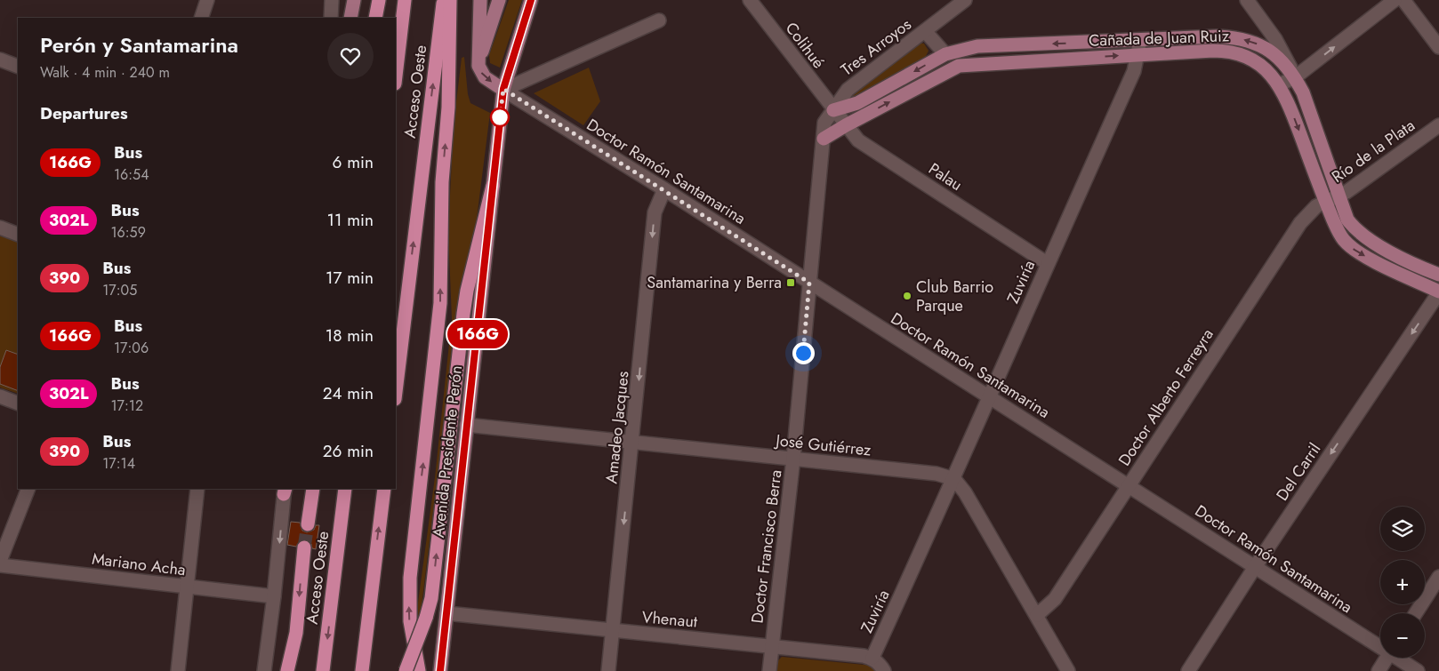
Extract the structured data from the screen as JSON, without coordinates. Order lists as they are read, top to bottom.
{
  "streets": {
    "highway": ["Acceso Oeste"],
    "main road": ["Cañada de Juan Ruiz", "Avenida Presidente Perón"],
    "street": [
      "Colihué",
      "Tres Arroyos",
      "Río de la Plata",
      "Doctor Ramón Santamarina",
      "Palau",
      "Zuviría",
      "Doctor Alberto Ferreyra",
      "Amadeo Jacques",
      "José Gutiérrez",
      "Del Carril",
      "Doctor Francisco Berra",
      "Mariano Acha",
      "Vhenaut"
    ]
  },
  "crossings": [
    ["Cañada de Juan Ruiz", "Colihué"],
    ["Cañada de Juan Ruiz", "Tres Arroyos"],
    ["Cañada de Juan Ruiz", "Río de la Plata"],
    ["Cañada de Juan Ruiz", "Palau"],
    ["Cañada de Juan Ruiz", "Zuviría"],
    ["Cañada de Juan Ruiz", "Doctor Alberto Ferreyra"],
    ["Cañada de Juan Ruiz", "Del Carril"],
    ["Cañada de Juan Ruiz", "Doctor Francisco Berra"],
    ["Colihué", "Tres Arroyos"],
    ["Colihué", "Palau"],
    ["Colihué", "Doctor Francisco Berra"],
    ["Tres Arroyos", "Palau"],
    ["Tres Arroyos", "Doctor Francisco Berra"],
    ["Río de la Plata", "Doctor Alberto Ferreyra"],
    ["Doctor Ramón Santamarina", "Zuviría"],
    ["Doctor Ramón Santamarina", "Doctor Alberto Ferreyra"],
    ["Doctor Ramón Santamarina", "Amadeo Jacques"],
    ["Doctor Ramón Santamarina", "Avenida Presidente Perón"],
    ["Doctor Ramón Santamarina", "Del Carril"],
    ["Doctor Ramón Santamarina", "Doctor Francisco Berra"],
    ["Palau", "Zuviría"],
    ["Palau", "Doctor Francisco Berra"],
    ["Zuviría", "José Gutiérrez"],
    ["Zuviría", "Vhenaut"],
    ["Amadeo Jacques", "José Gutiérrez"],
    ["Amadeo Jacques", "Vhenaut"],
    ["José Gutiérrez", "Avenida Presidente Perón"],
    ["José Gutiérrez", "Doctor Francisco Berra"],
    ["Avenida Presidente Perón", "Vhenaut"],
    ["Doctor Francisco Berra", "Vhenaut"]
  ],
  "one_way": ["Amadeo Jacques", "Del Carril"],
  "places": {
    "transit": ["Santamarina y Berra"],
    "other": ["Club Barrio Parque"]
  },
  "lines": ["bus line 166G"],
  "page": {
    "on_map": "166G",
    "heading": [
      ["Perón y Santamarina", "Walk · 4 min · 240 m"],
      "Departures"
    ],
    "list": [
      {
        "mark": "166G",
        "name": "Bus",
        "note": "16:54",
        "value": "6 min"
      },
      {
        "mark": "302L",
        "name": "Bus",
        "note": "16:59",
        "value": "11 min"
      },
      {
        "mark": "390",
        "name": "Bus",
        "note": "17:05",
        "value": "17 min"
      },
      {
        "mark": "166G",
        "name": "Bus",
        "note": "17:06",
        "value": "18 min"
      },
      {
        "mark": "302L",
        "name": "Bus",
        "note": "17:12",
        "value": "24 min"
      },
      {
        "mark": "390",
        "name": "Bus",
        "note": "17:14",
        "value": "26 min"
      }
    ],
    "map_buttons": ["+", "−"]
  }
}
